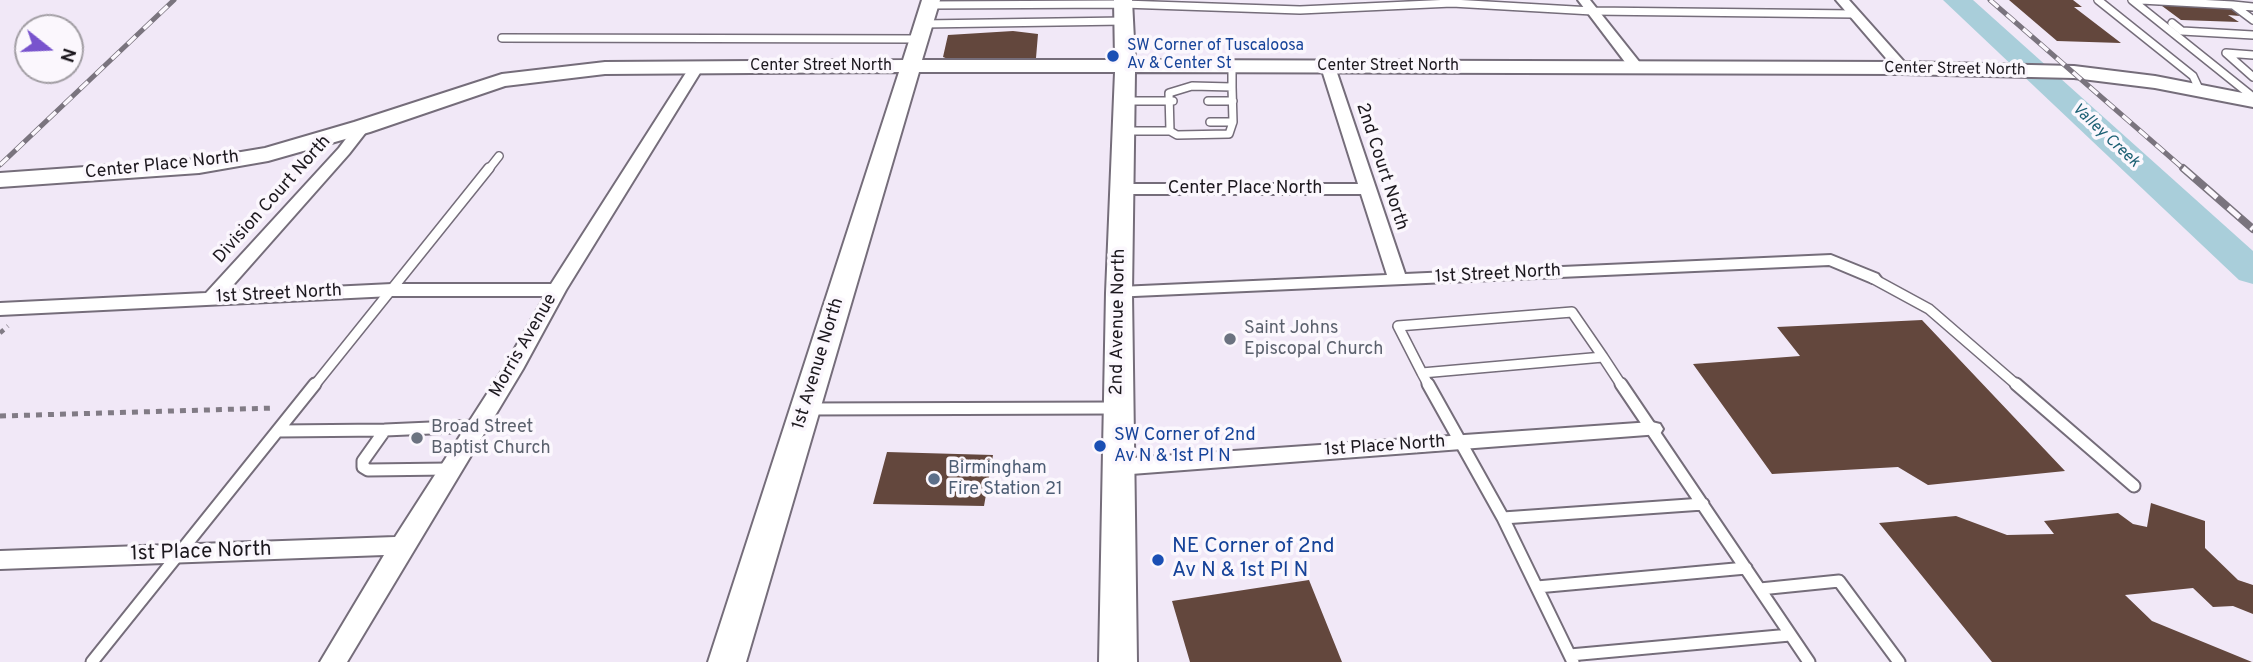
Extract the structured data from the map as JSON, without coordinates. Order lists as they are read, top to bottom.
{
  "streets": {
    "street": [
      "Center Street North",
      "Center Place North",
      "2nd Court North",
      "Division Court North",
      "1st Street North",
      "2nd Avenue North",
      "Morris Avenue",
      "1st Avenue North",
      "1st Place North"
    ]
  },
  "crossings": [
    ["Center Street North", "Center Place North"],
    ["Center Street North", "2nd Court North"],
    ["Center Street North", "Division Court North"],
    ["Center Street North", "2nd Avenue North"],
    ["Center Street North", "Morris Avenue"],
    ["Center Street North", "1st Avenue North"],
    ["Center Place North", "2nd Court North"],
    ["Center Place North", "Division Court North"],
    ["Center Place North", "2nd Avenue North"],
    ["2nd Court North", "1st Street North"],
    ["Division Court North", "1st Street North"],
    ["1st Street North", "2nd Avenue North"],
    ["1st Street North", "Morris Avenue"],
    ["2nd Avenue North", "1st Place North"],
    ["Morris Avenue", "1st Place North"]
  ],
  "water": ["Valley Creek"],
  "places": [
    "SW Corner of Tuscaloosa Av & Center St",
    "Saint Johns Episcopal Church",
    "Broad Street Baptist Church",
    "SW Corner of 2nd Av N & 1st Pl N",
    "Birmingham Fire Station 21",
    "NE Corner of 2nd Av N & 1st Pl N"
  ],
  "north": "right"
}
